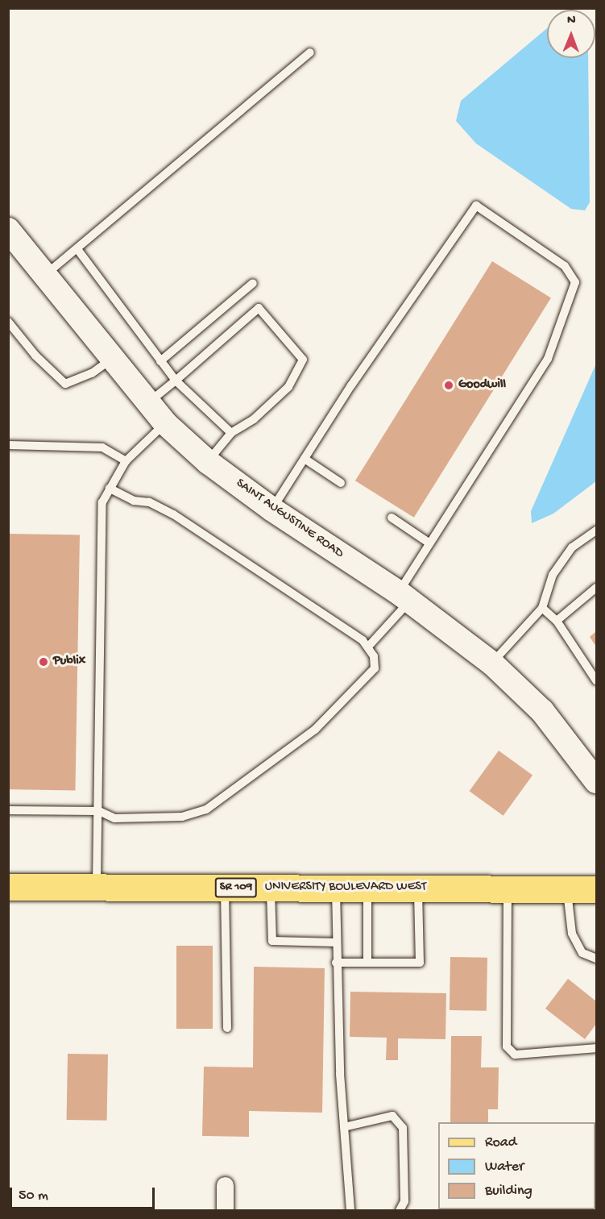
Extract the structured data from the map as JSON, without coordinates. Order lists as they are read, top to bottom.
{
  "streets": {
    "main road": ["SAINT AUGUSTINE ROAD", "SR 109", "UNIVERSITY BOULEVARD WEST"]
  },
  "places": ["Goodwill", "Publix"],
  "legend": ["Road", "Water", "Building"],
  "scale_bar": "50 m",
  "north": "top"
}
